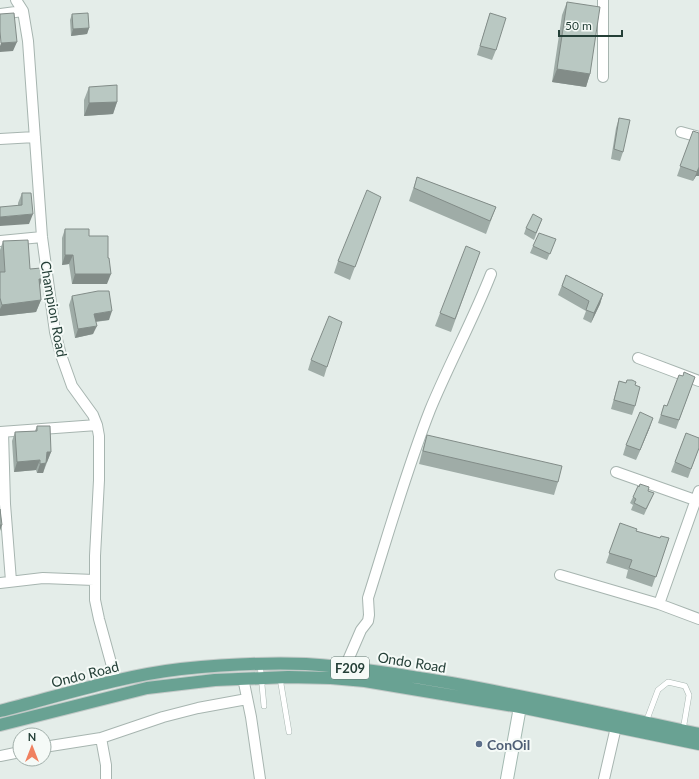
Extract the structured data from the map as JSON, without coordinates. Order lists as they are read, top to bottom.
{
  "streets": {
    "main road": ["Ondo Road", "F209"],
    "street": ["Champion Road"]
  },
  "crossings": [
    ["Champion Road", "Ondo Road"]
  ],
  "places": ["ConOil"],
  "scale_bar": "50 m",
  "north": "top"
}
